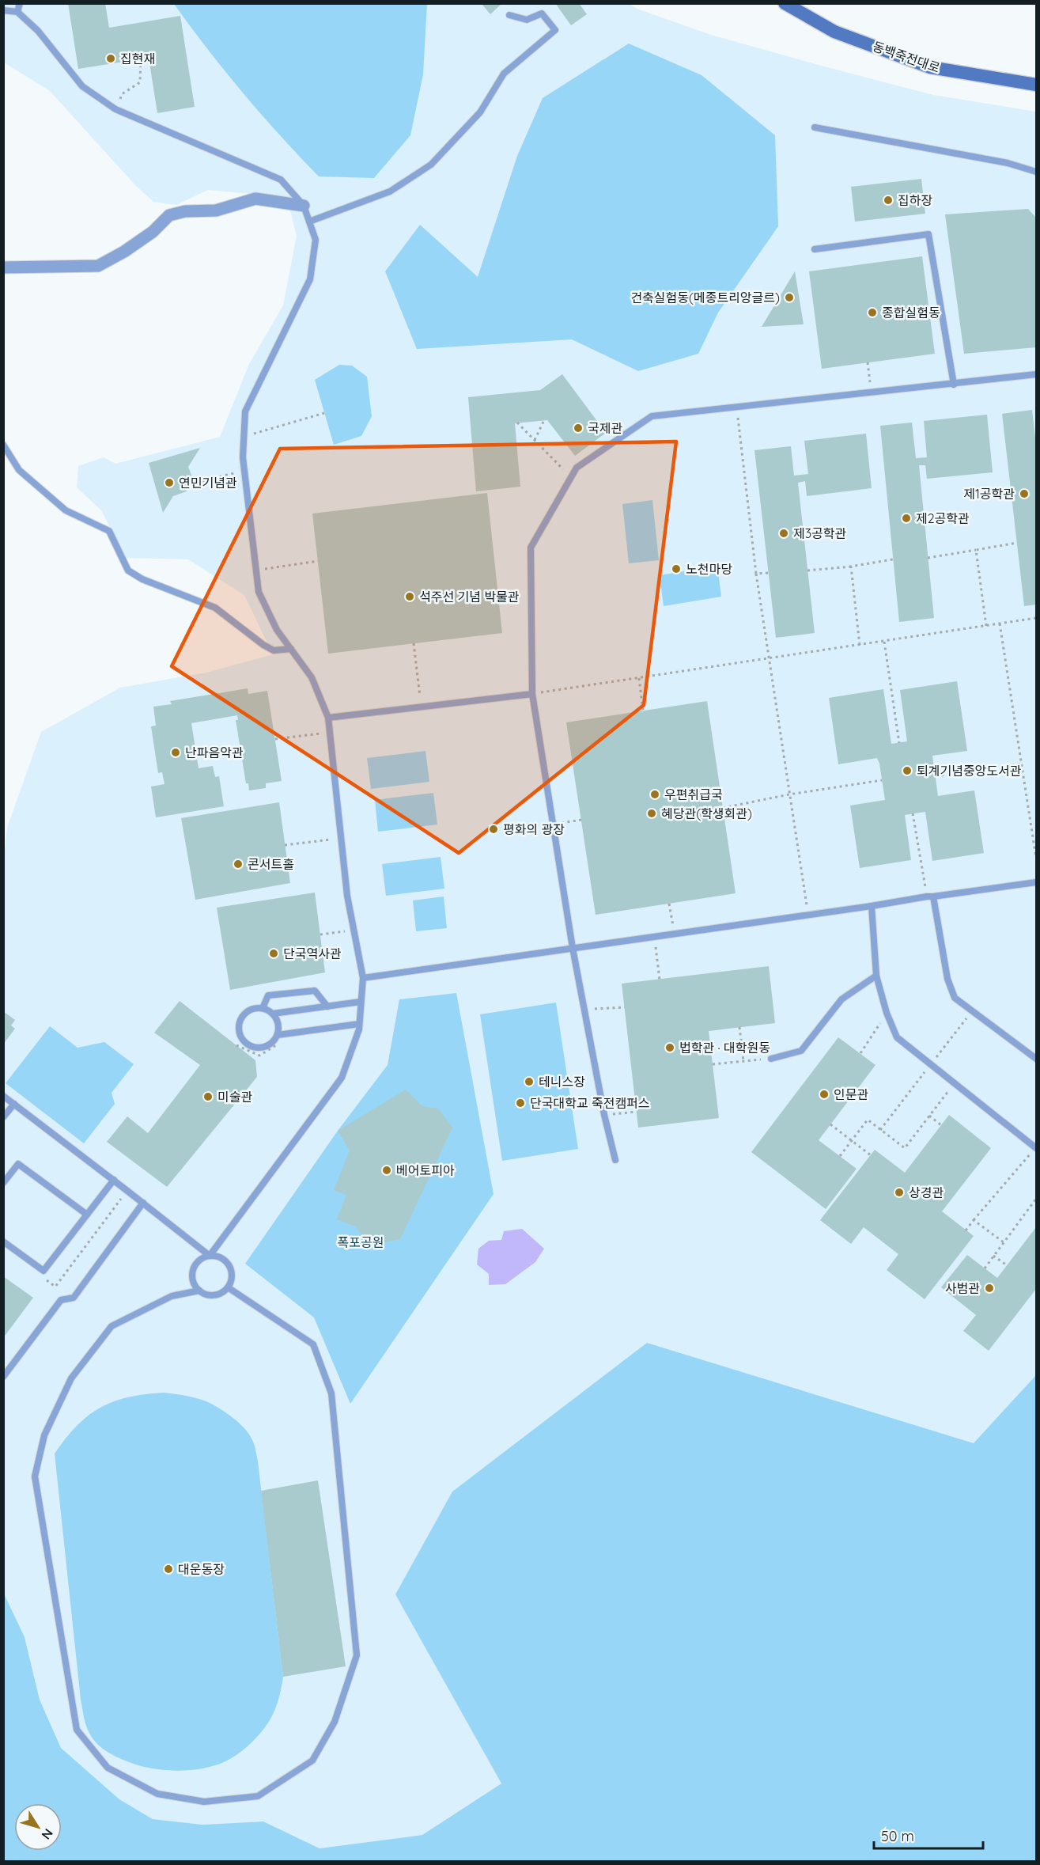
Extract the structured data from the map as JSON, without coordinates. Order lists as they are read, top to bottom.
{
  "streets": {
    "main road": ["동백죽전대로"]
  },
  "parks": ["폭포공원"],
  "places": [
    "집현재",
    "집하장",
    "건축실험동(메종트리앙글르)",
    "종합실험동",
    "국제관",
    "연민기념관",
    "제1공학관",
    "제2공학관",
    "제3공학관",
    "노천마당",
    "석주선 기념 박물관",
    "난파음악관",
    "퇴계기념중앙도서관",
    "우편취급국",
    "혜당관(학생회관)",
    "평화의 광장",
    "콘서트홀",
    "단국역사관",
    "법학관 · 대학원동",
    "테니스장",
    "인문관",
    "미술관",
    "단국대학교 죽전캠퍼스",
    "베어토피아",
    "상경관",
    "사범관",
    "대운동장"
  ],
  "scale_bar": "50 m",
  "north": "bottom right"
}
